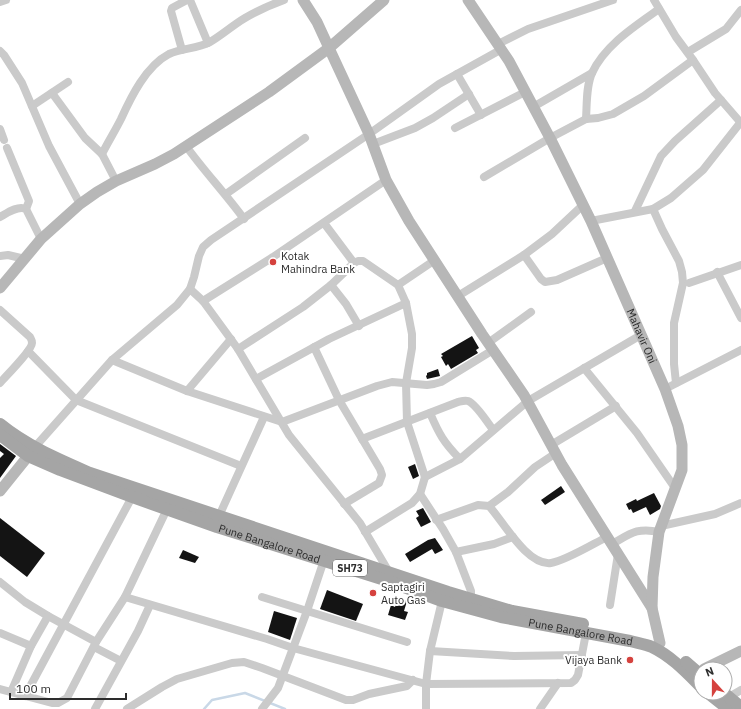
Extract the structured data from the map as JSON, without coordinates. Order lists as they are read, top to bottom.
{
  "streets": {
    "main road": ["Pune Bangalore Road", "SH73"],
    "street": ["Mahavir Oni"]
  },
  "crossings": [
    ["Mahavir Oni", "Pune Bangalore Road"]
  ],
  "places": ["Kotak Mahindra Bank", "Saptagiri Auto Gas", "Vijaya Bank"],
  "scale_bar": "100 m",
  "north": "top"
}
